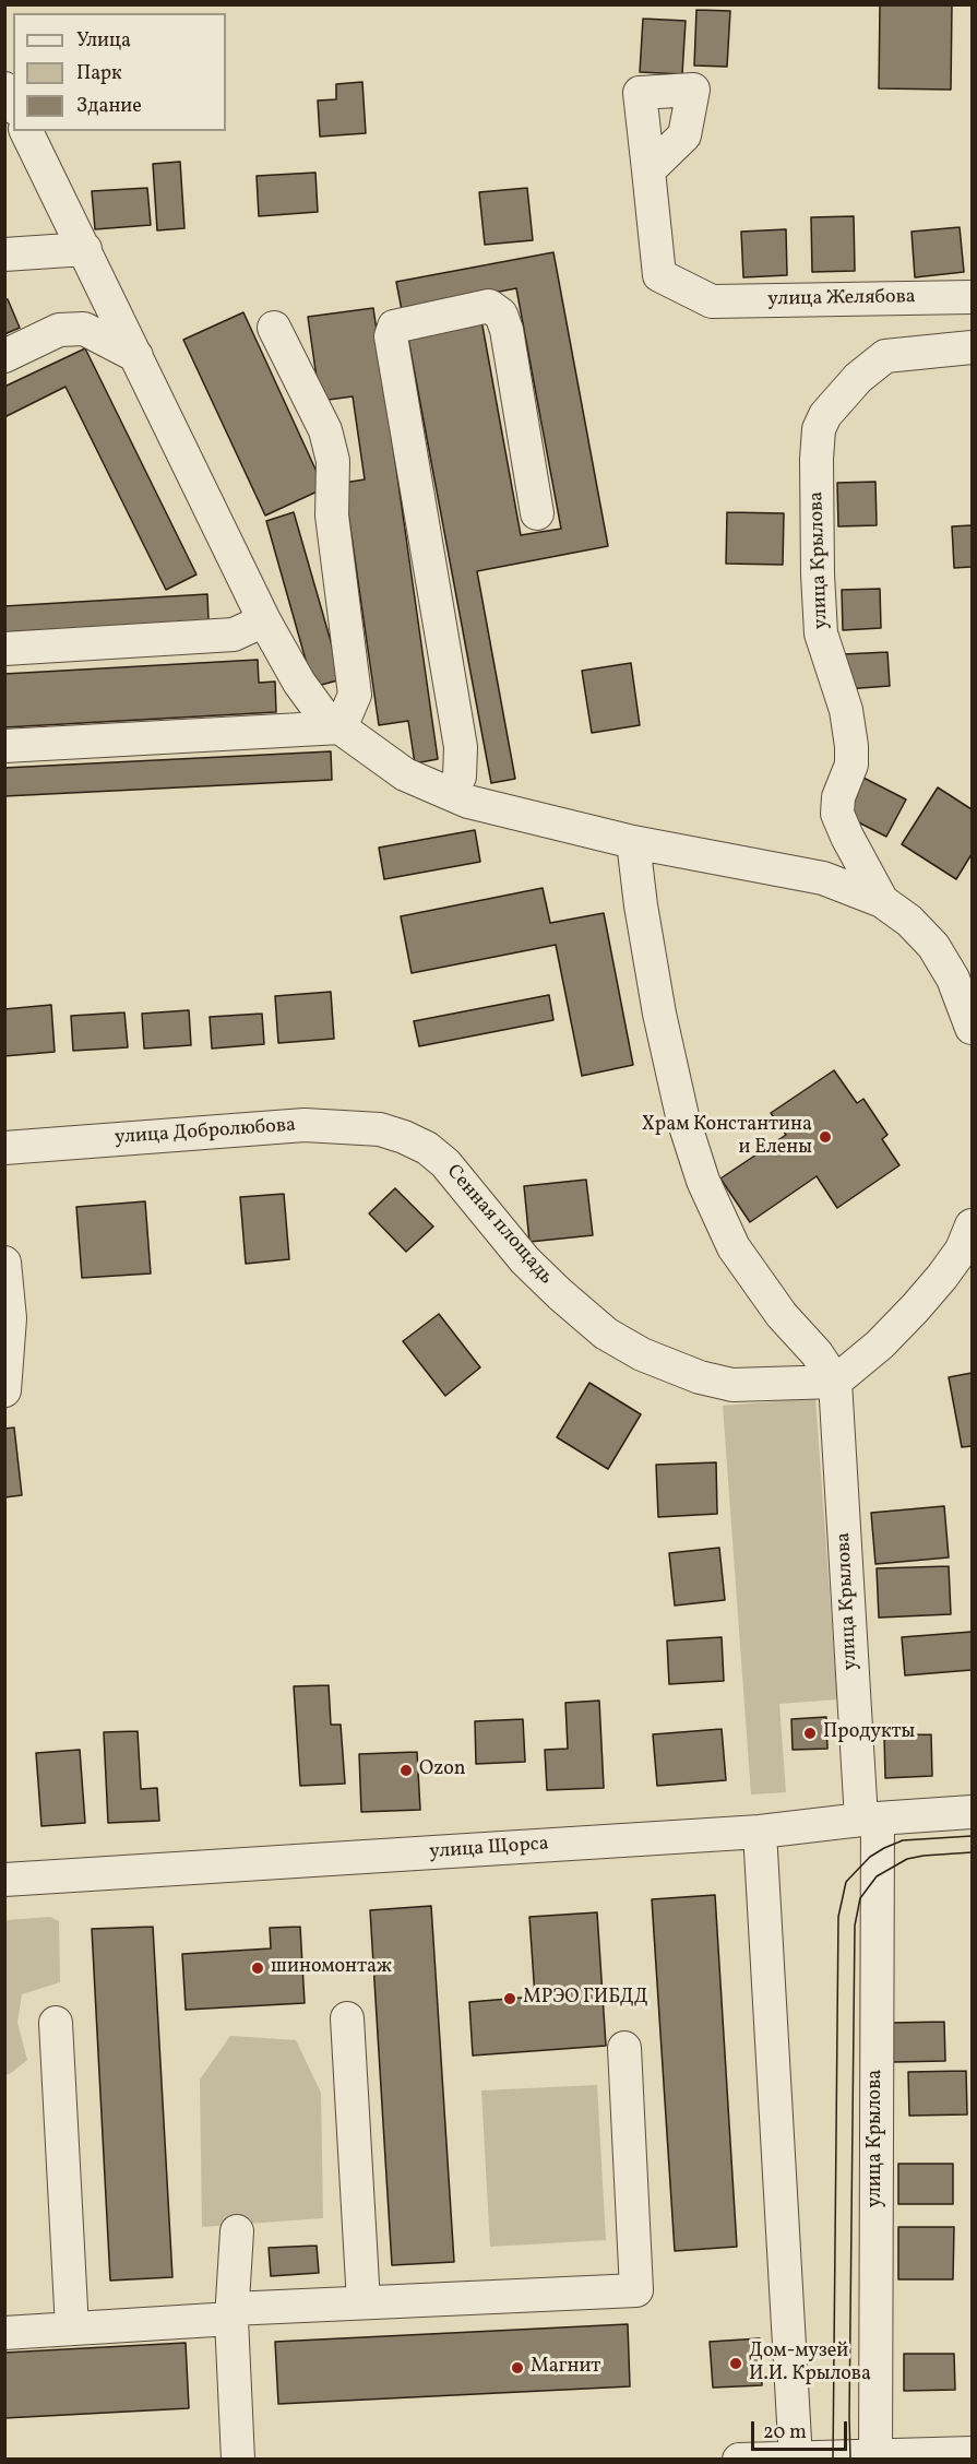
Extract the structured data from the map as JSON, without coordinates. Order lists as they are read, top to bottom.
{
  "streets": {
    "street": [
      "улица Желябова",
      "улица Крылова",
      "улица Добролюбова",
      "Сенная площадь",
      "улица Щорса"
    ]
  },
  "crossings": [
    ["улица Крылова", "Сенная площадь"],
    ["улица Крылова", "улица Щорса"],
    ["улица Добролюбова", "Сенная площадь"]
  ],
  "places": [
    "Храм Константина и Елены",
    "Продукты",
    "Ozon",
    "шиномонтаж",
    "МРЭО ГИБДД",
    "Дом-музей И.И. Крылова",
    "Магнит"
  ],
  "legend": ["Улица", "Парк", "Здание"],
  "scale_bar": "20 m"
}
